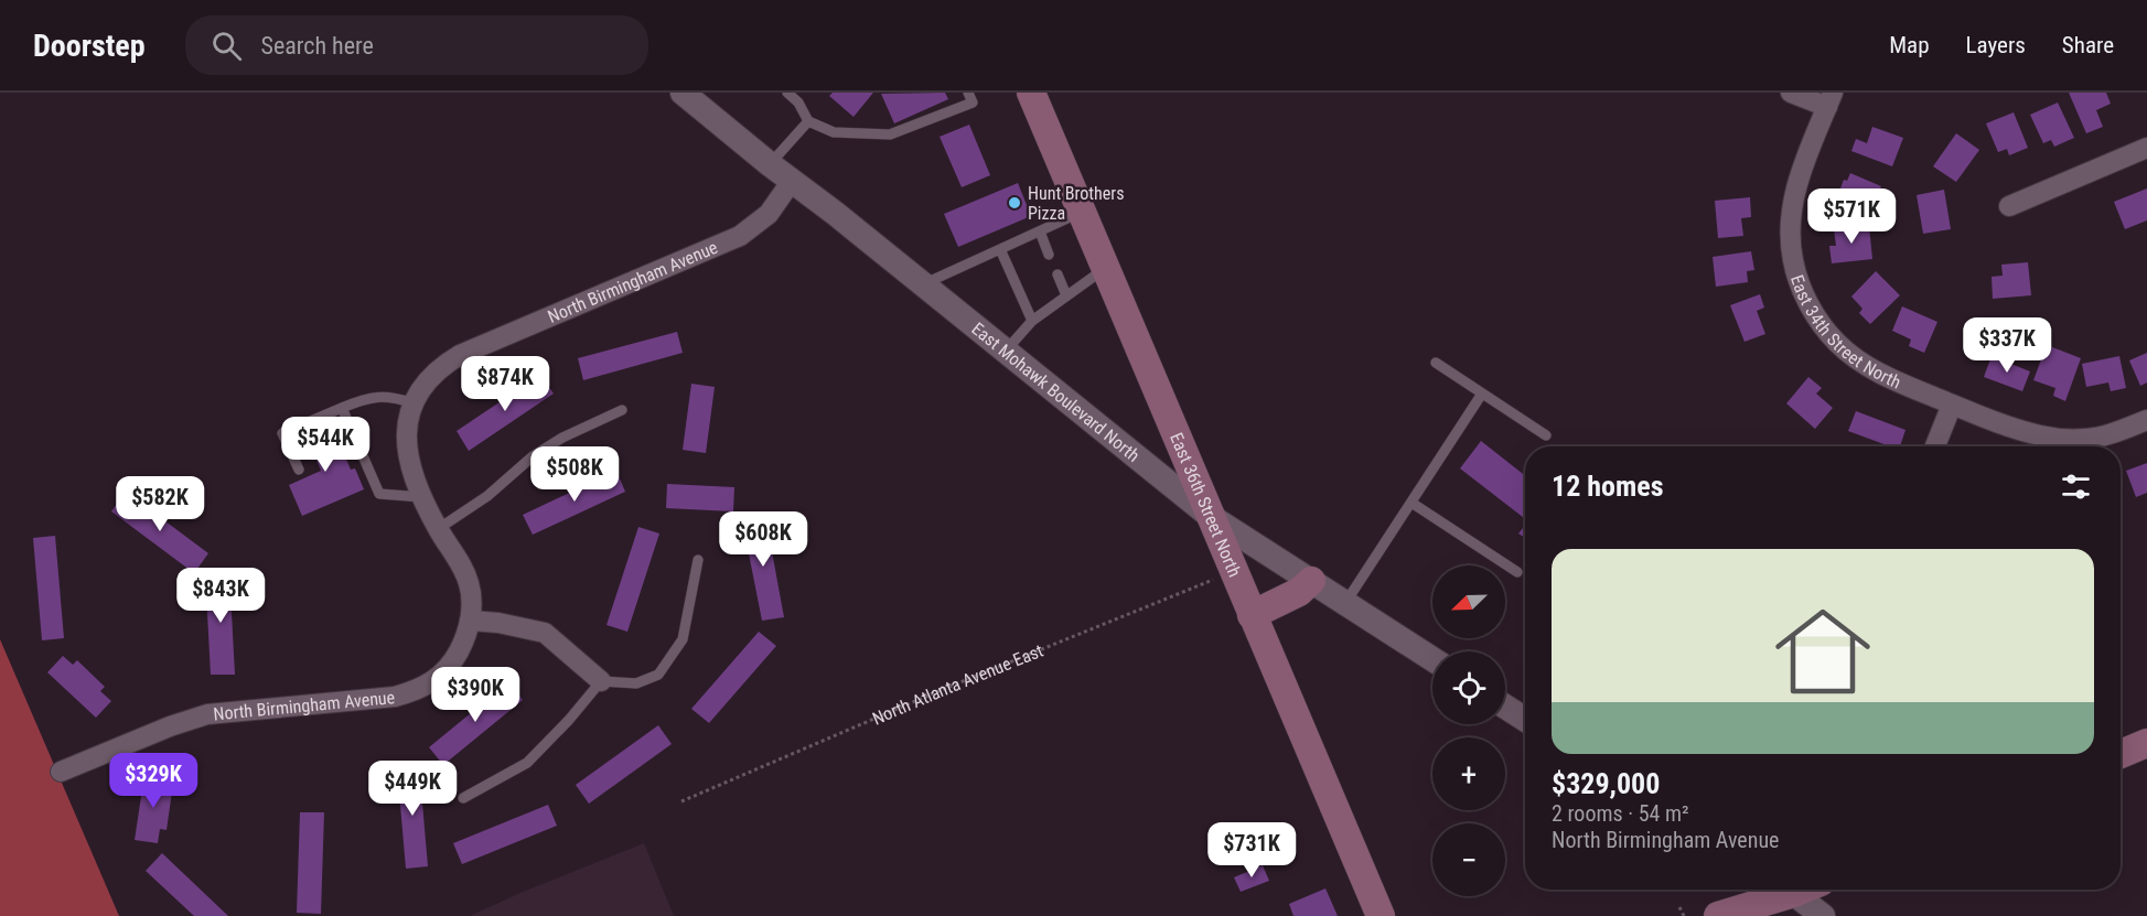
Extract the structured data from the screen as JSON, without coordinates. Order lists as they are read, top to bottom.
{
  "streets": {
    "main road": ["East 36th Street North"],
    "street": ["North Birmingham Avenue", "East 34th Street North", "East Mohawk Boulevard North"],
    "path": ["North Atlanta Avenue East"]
  },
  "crossings": [
    ["North Birmingham Avenue", "East Mohawk Boulevard North"],
    ["East Mohawk Boulevard North", "East 36th Street North"],
    ["East 36th Street North", "North Atlanta Avenue East"]
  ],
  "places": ["Hunt Brothers Pizza"],
  "north": "bottom left",
  "page": {
    "header": "Doorstep",
    "search": "Search here",
    "nav": ["Map", "Layers", "Share"],
    "price": [
      "$571K",
      "$337K",
      "$874K",
      "$544K",
      "$508K",
      "$582K",
      "$608K",
      "$843K",
      "$390K",
      "$329K",
      "$449K",
      "$731K"
    ],
    "heading": "12 homes",
    "list": [
      {
        "name": "$329,000",
        "note": "2 rooms · 54 m² · North Birmingham Avenue"
      }
    ],
    "map_buttons": ["+", "−"]
  }
}
